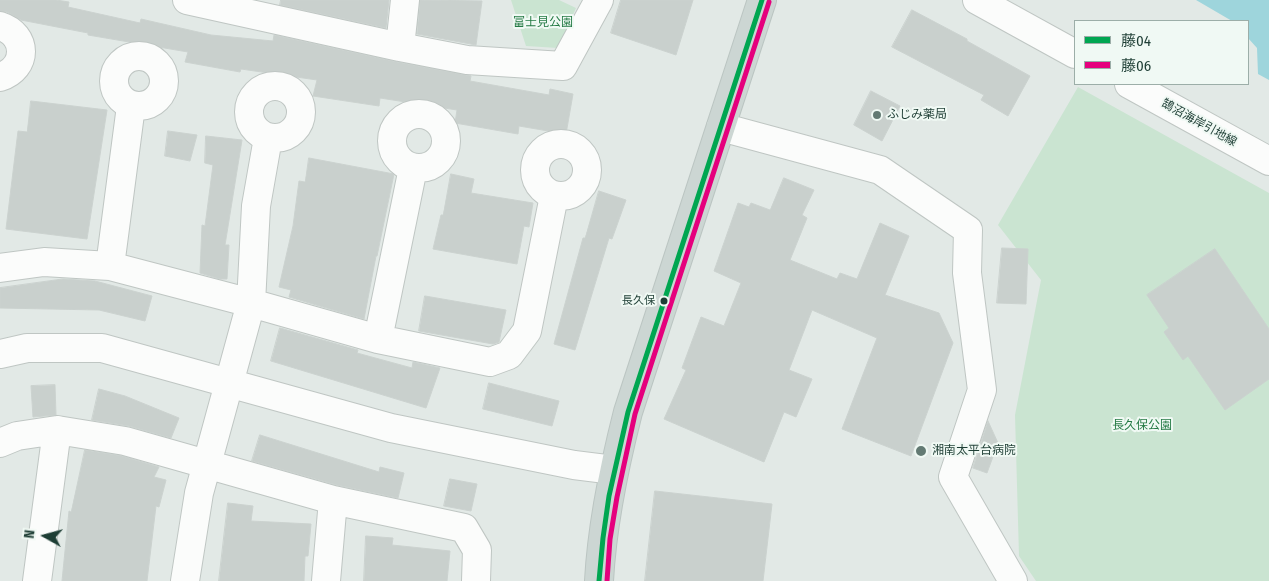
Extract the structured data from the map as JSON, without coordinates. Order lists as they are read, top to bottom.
{
  "streets": {
    "street": ["鵠沼海岸引地線"]
  },
  "parks": ["富士見公園", "長久保公園"],
  "places": ["ふじみ薬局", "長久保", "湘南太平台病院"],
  "lines": ["transit line 藤04", "transit line 藤06"],
  "legend": ["藤04", "藤06"],
  "north": "left"
}
